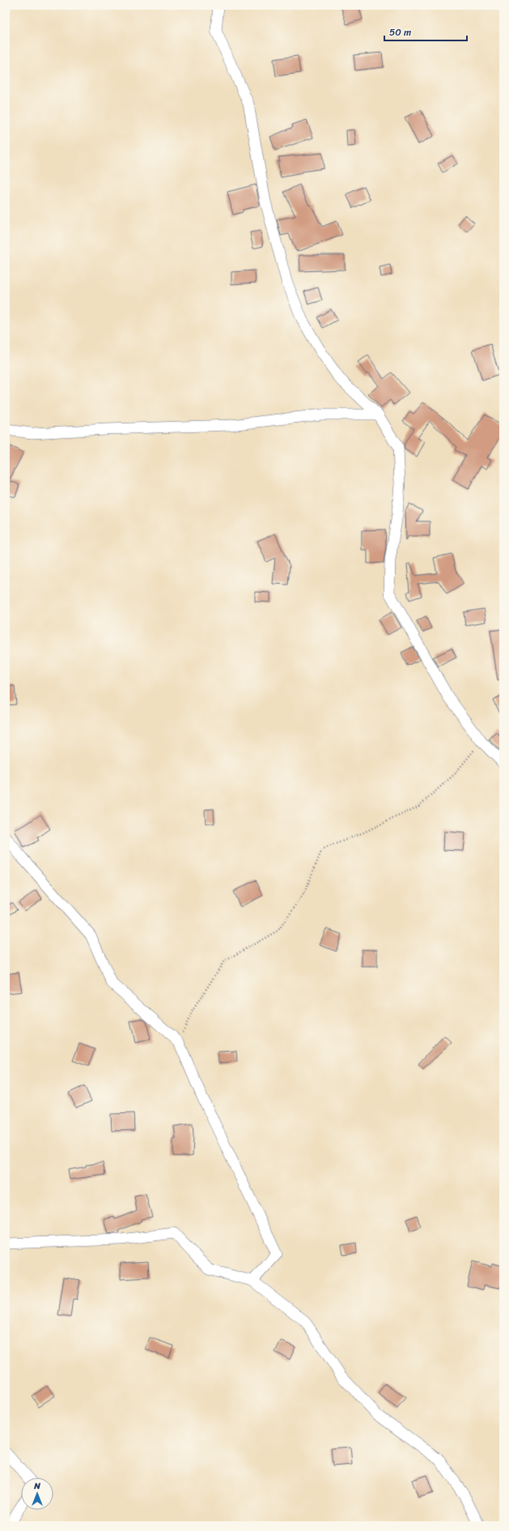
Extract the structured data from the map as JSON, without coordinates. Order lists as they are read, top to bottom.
{
  "scale_bar": "50 m",
  "north": "top"
}
